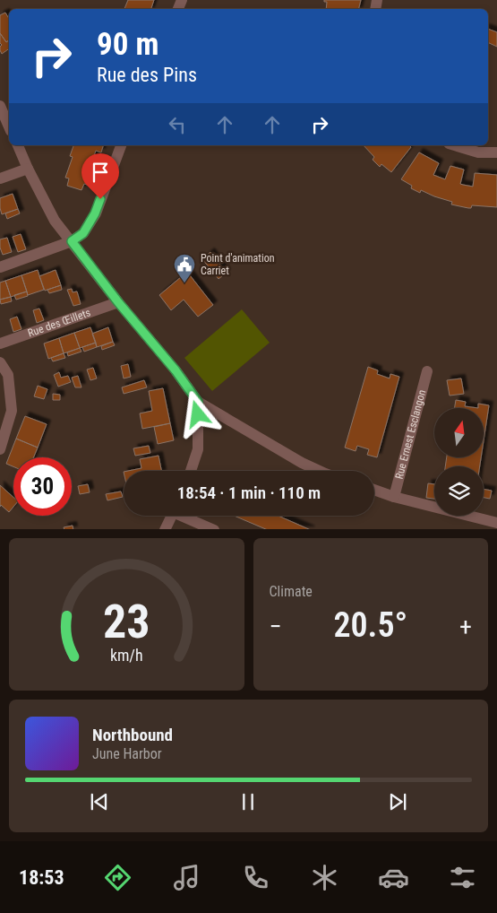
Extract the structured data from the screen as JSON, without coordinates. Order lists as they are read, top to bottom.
{
  "streets": {
    "street": ["Rue des Œillets", "Rue Ernest Esclangon"]
  },
  "places": {
    "public building": ["Point d'animation Carriet"]
  },
  "north": "top",
  "page": {
    "turn": ["90 m", "Rue des Pins"],
    "limit": "30",
    "trip": "18:54 · 1 min · 110 m",
    "tile": "Climate",
    "heat": ["−", "20.5°", "+"],
    "song": ["Northbound", "June Harbor"],
    "tabs": "18:53",
    "gauge": ["23", "km/h"]
  }
}
